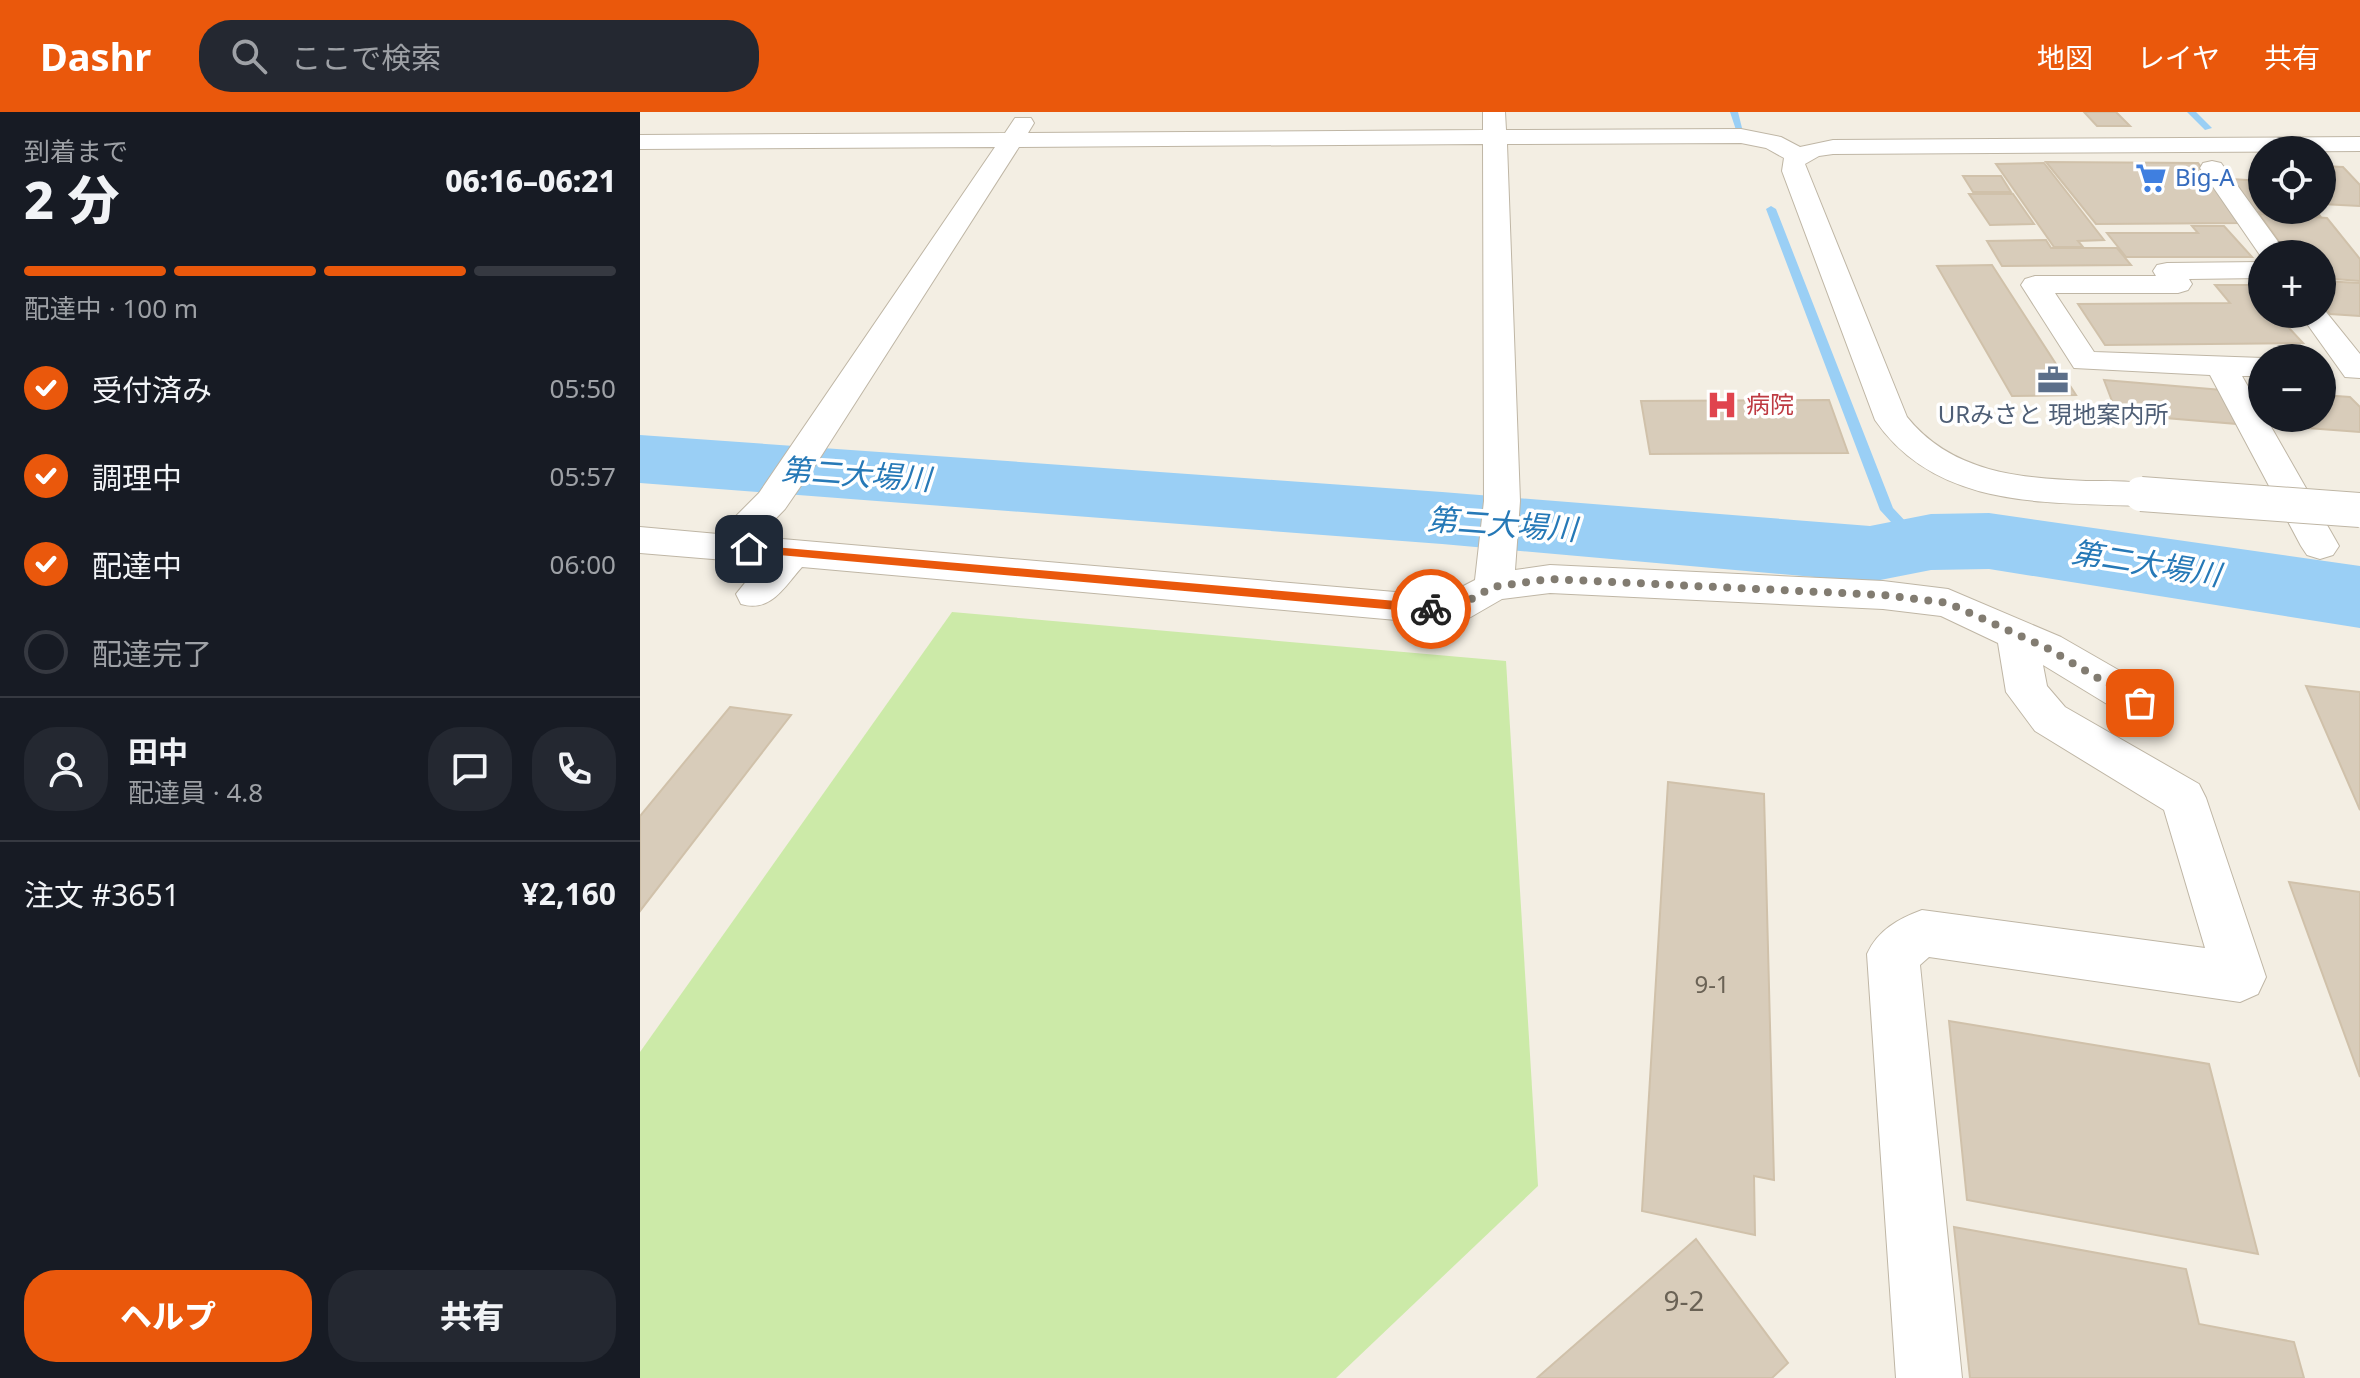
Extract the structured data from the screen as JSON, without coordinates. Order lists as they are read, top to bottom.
{
  "water": ["第二大場川"],
  "places": {
    "supermarket": ["Big-A"],
    "office": ["URみさと 現地案内所"],
    "hospital": ["病院"]
  },
  "house_numbers": ["9-1", "9-2"],
  "page": {
    "header": "Dashr",
    "search": "ここで検索",
    "nav": ["地図", "レイヤ", "共有"],
    "heading": ["2 分", "到着まで", "06:16–06:21"],
    "panel": [
      "田中",
      "配達員 · 4.8",
      "注文 #3651",
      "¥2,160"
    ],
    "map_buttons": ["+", "−"],
    "bar": "配達中 · 100 m",
    "list": [
      ["受付済み", "05:50"],
      ["調理中", "05:57"],
      ["配達中", "06:00"],
      "配達完了"
    ],
    "buttons": ["ヘルプ", "共有"]
  }
}
